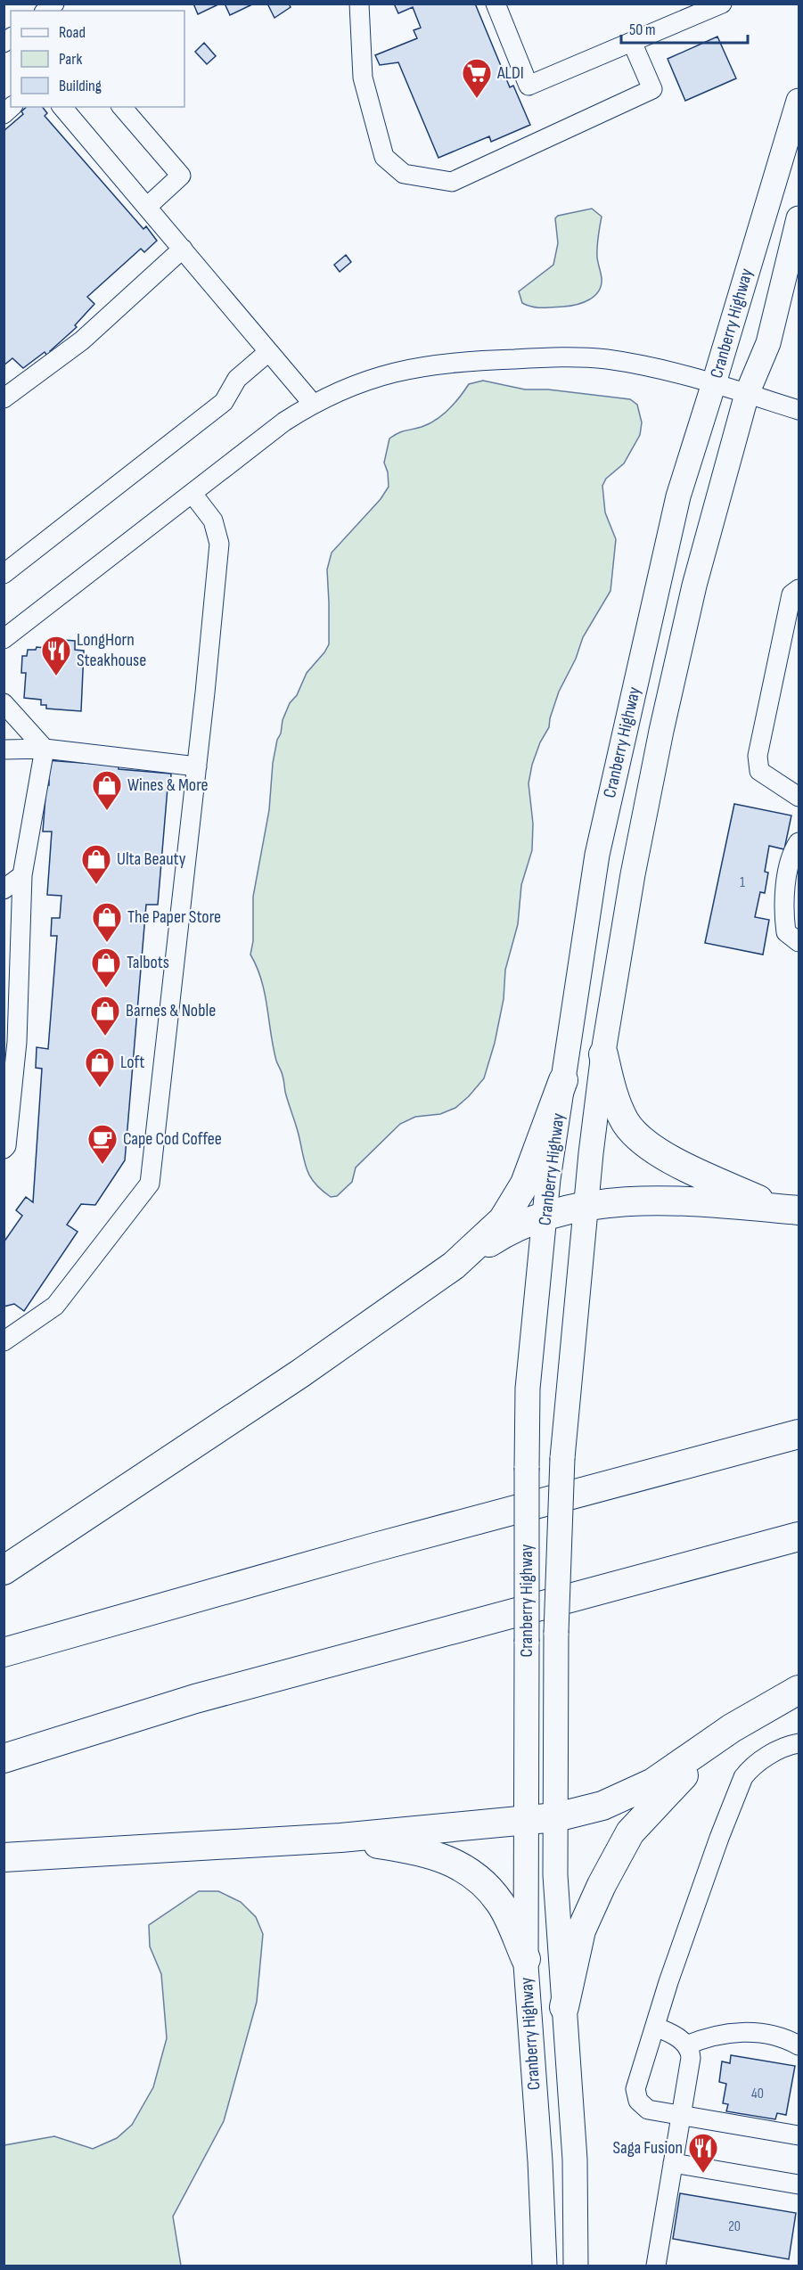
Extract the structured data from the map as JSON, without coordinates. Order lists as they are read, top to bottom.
{
  "streets": {
    "main road": ["Cranberry Highway"]
  },
  "places": {
    "supermarket": ["ALDI"],
    "restaurant": ["LongHorn Steakhouse", "Saga Fusion"],
    "shop": [
      "Wines & More",
      "Ulta Beauty",
      "The Paper Store",
      "Talbots",
      "Barnes & Noble",
      "Loft"
    ],
    "cafe": ["Cape Cod Coffee"]
  },
  "house_numbers": ["1", "40", "20"],
  "legend": ["Road", "Park", "Building"],
  "scale_bar": "50 m"
}
